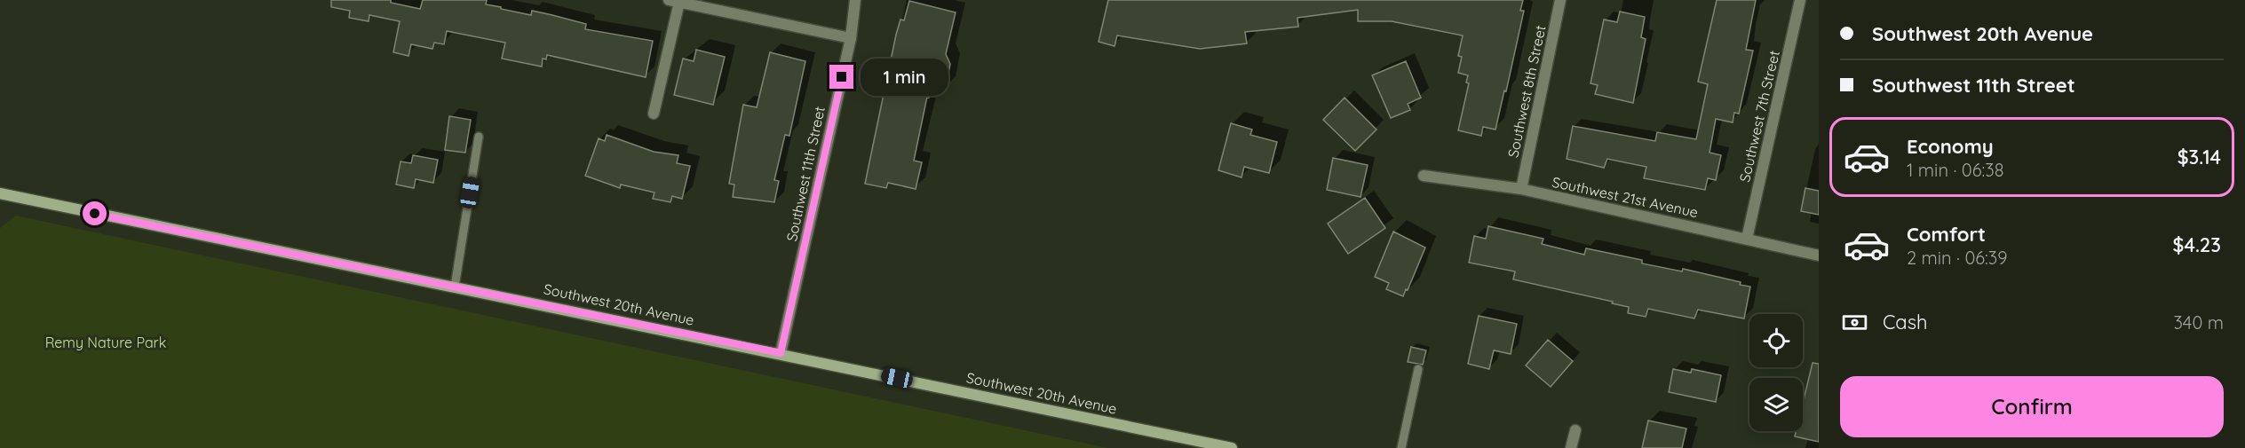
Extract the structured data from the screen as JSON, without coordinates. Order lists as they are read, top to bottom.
{
  "streets": {
    "street": [
      "Southwest 8th Street",
      "Southwest 7th Street",
      "Southwest 11th Street",
      "Southwest 21st Avenue",
      "Southwest 20th Avenue"
    ]
  },
  "crossings": [
    ["Southwest 8th Street", "Southwest 21st Avenue"],
    ["Southwest 7th Street", "Southwest 21st Avenue"],
    ["Southwest 11th Street", "Southwest 20th Avenue"]
  ],
  "parks": ["Remy Nature Park"],
  "page": {
    "banner": ["Southwest 20th Avenue", "Southwest 11th Street"],
    "bubble": "1 min",
    "list": [
      {
        "name": "Economy",
        "note": "1 min · 06:38",
        "value": "$3.14"
      },
      {
        "name": "Comfort",
        "note": "2 min · 06:39",
        "value": "$4.23"
      }
    ],
    "pay": ["Cash", "340 m"],
    "buttons": "Confirm"
  }
}
